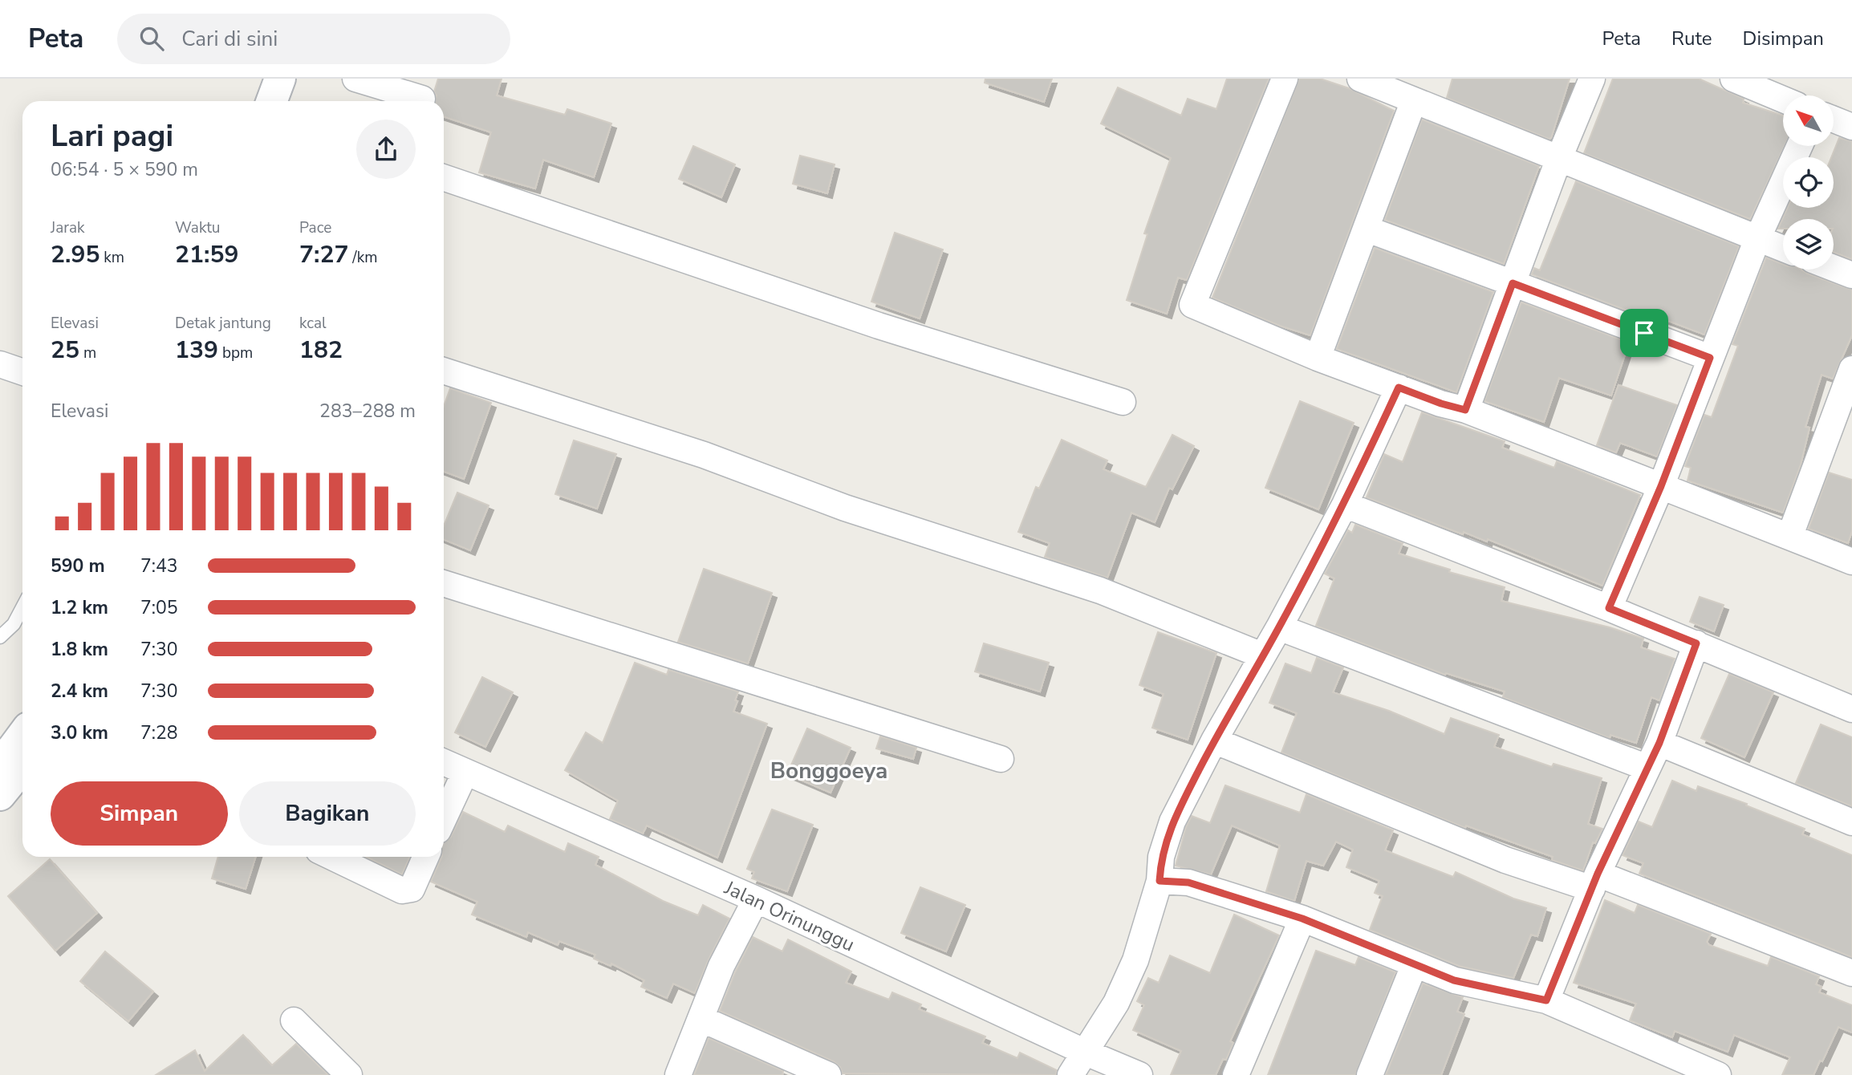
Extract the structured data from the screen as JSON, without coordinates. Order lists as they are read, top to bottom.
{
  "streets": {
    "street": ["Jalan Orinunggu"]
  },
  "districts": ["Bonggoeya"],
  "north": "top left",
  "page": {
    "header": "Peta",
    "search": "Cari di sini",
    "nav": ["Peta", "Rute", "Disimpan"],
    "heading": ["Lari pagi", "06:54 · 5 × 590 m"],
    "stats": [
      ["Jarak", "2.95 km"],
      ["Waktu", "21:59"],
      ["Pace", "7:27 /km"],
      ["Elevasi", "25 m"],
      ["Detak jantung", "139 bpm"],
      ["kcal", "182"]
    ],
    "chart": ["Elevasi", "283–288 m"],
    "list": [
      {
        "name": "590 m",
        "note": "7:43"
      },
      {
        "name": "1.2 km",
        "note": "7:05"
      },
      {
        "name": "1.8 km",
        "note": "7:30"
      },
      {
        "name": "2.4 km",
        "note": "7:30"
      },
      {
        "name": "3.0 km",
        "note": "7:28"
      }
    ],
    "buttons": ["Simpan", "Bagikan"]
  }
}
